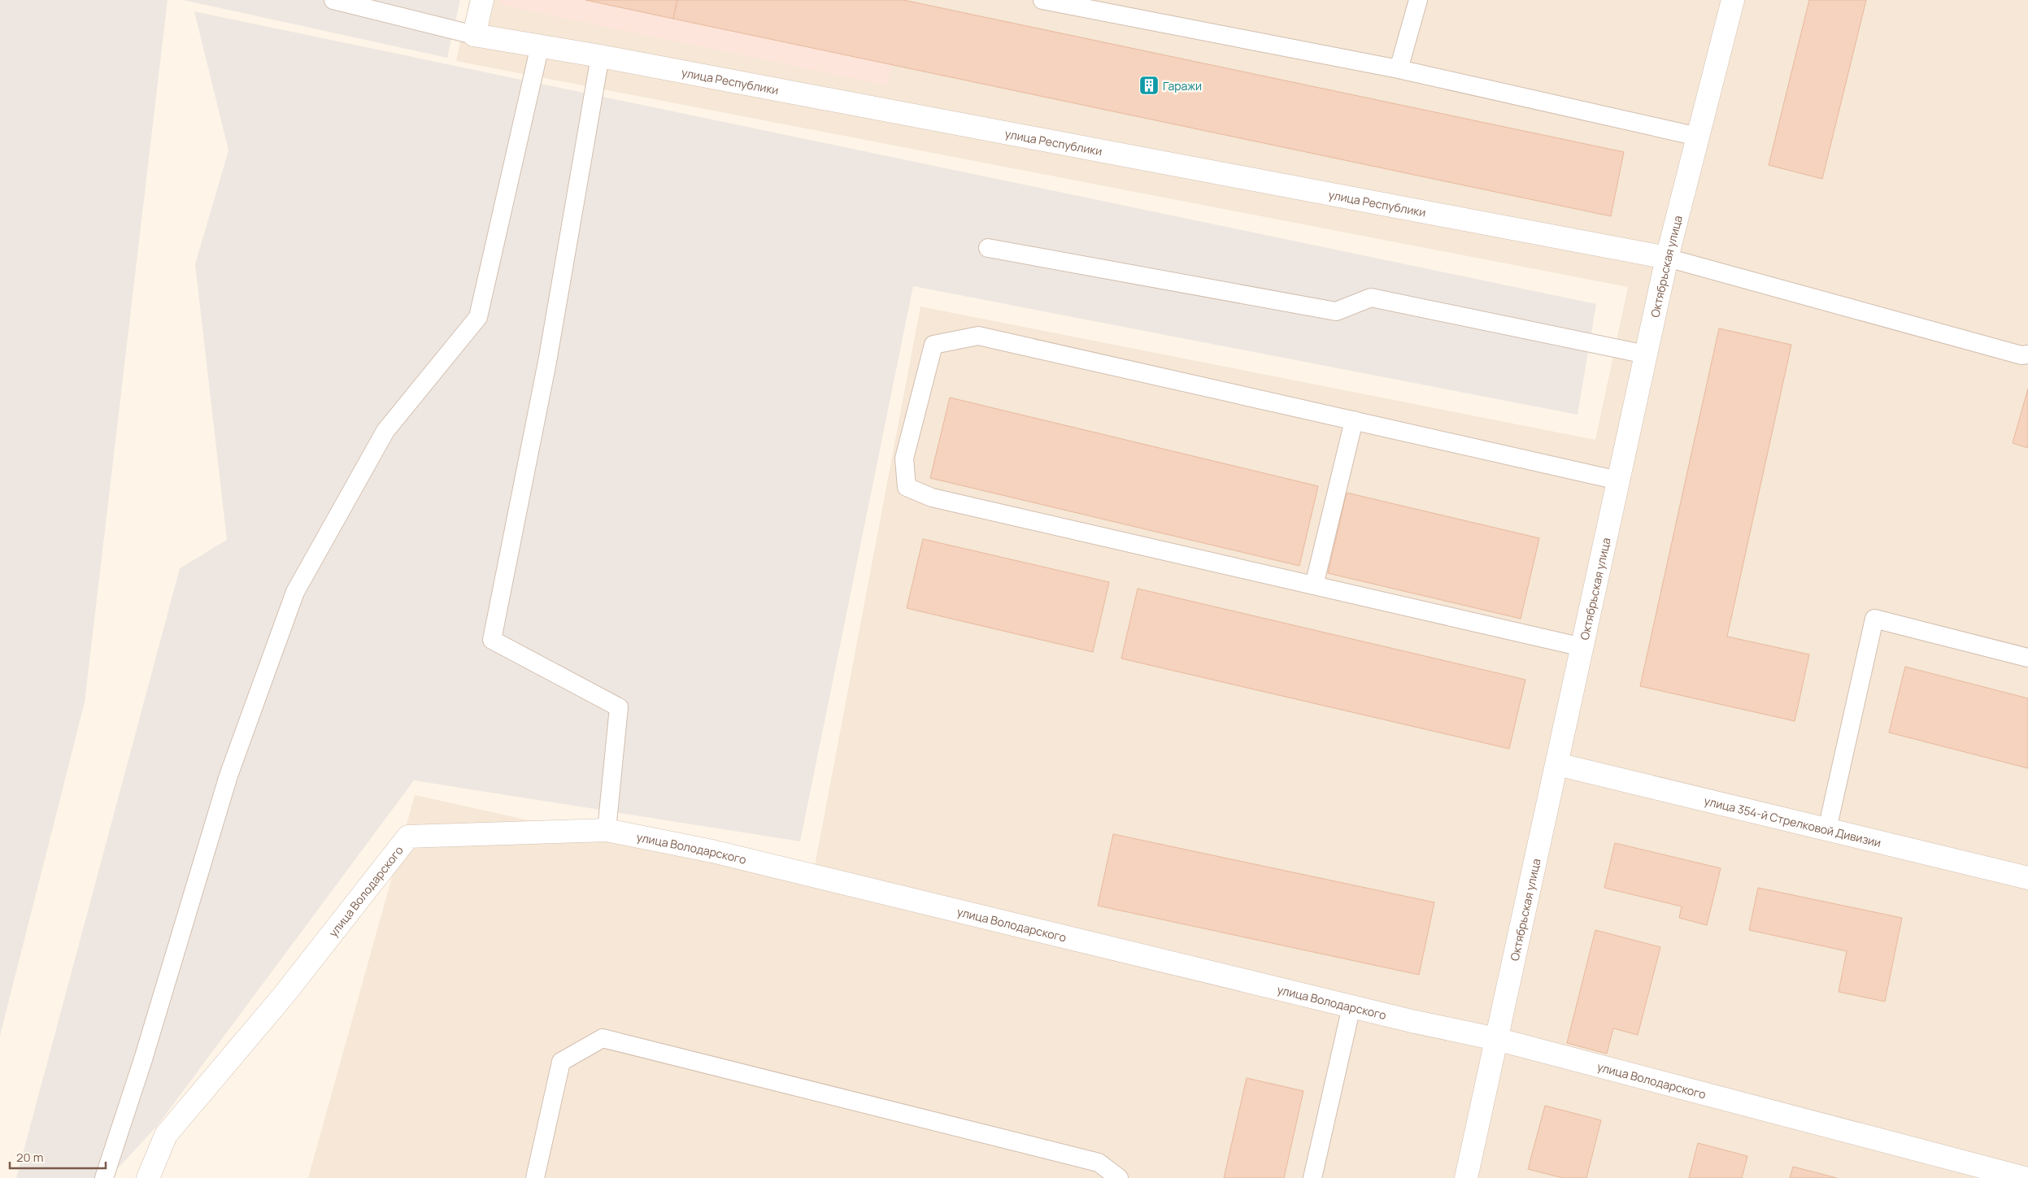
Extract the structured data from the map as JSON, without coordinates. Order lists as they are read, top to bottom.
{
  "streets": {
    "street": [
      "улица Республики",
      "Октябрьская улица",
      "улица 354-й Стрелковой Дивизии",
      "улица Володарского"
    ]
  },
  "crossings": [
    ["улица Республики", "Октябрьская улица"],
    ["Октябрьская улица", "улица 354-й Стрелковой Дивизии"],
    ["Октябрьская улица", "улица Володарского"]
  ],
  "places": {
    "building": ["Гаражи"]
  },
  "scale_bar": "20 m"
}
